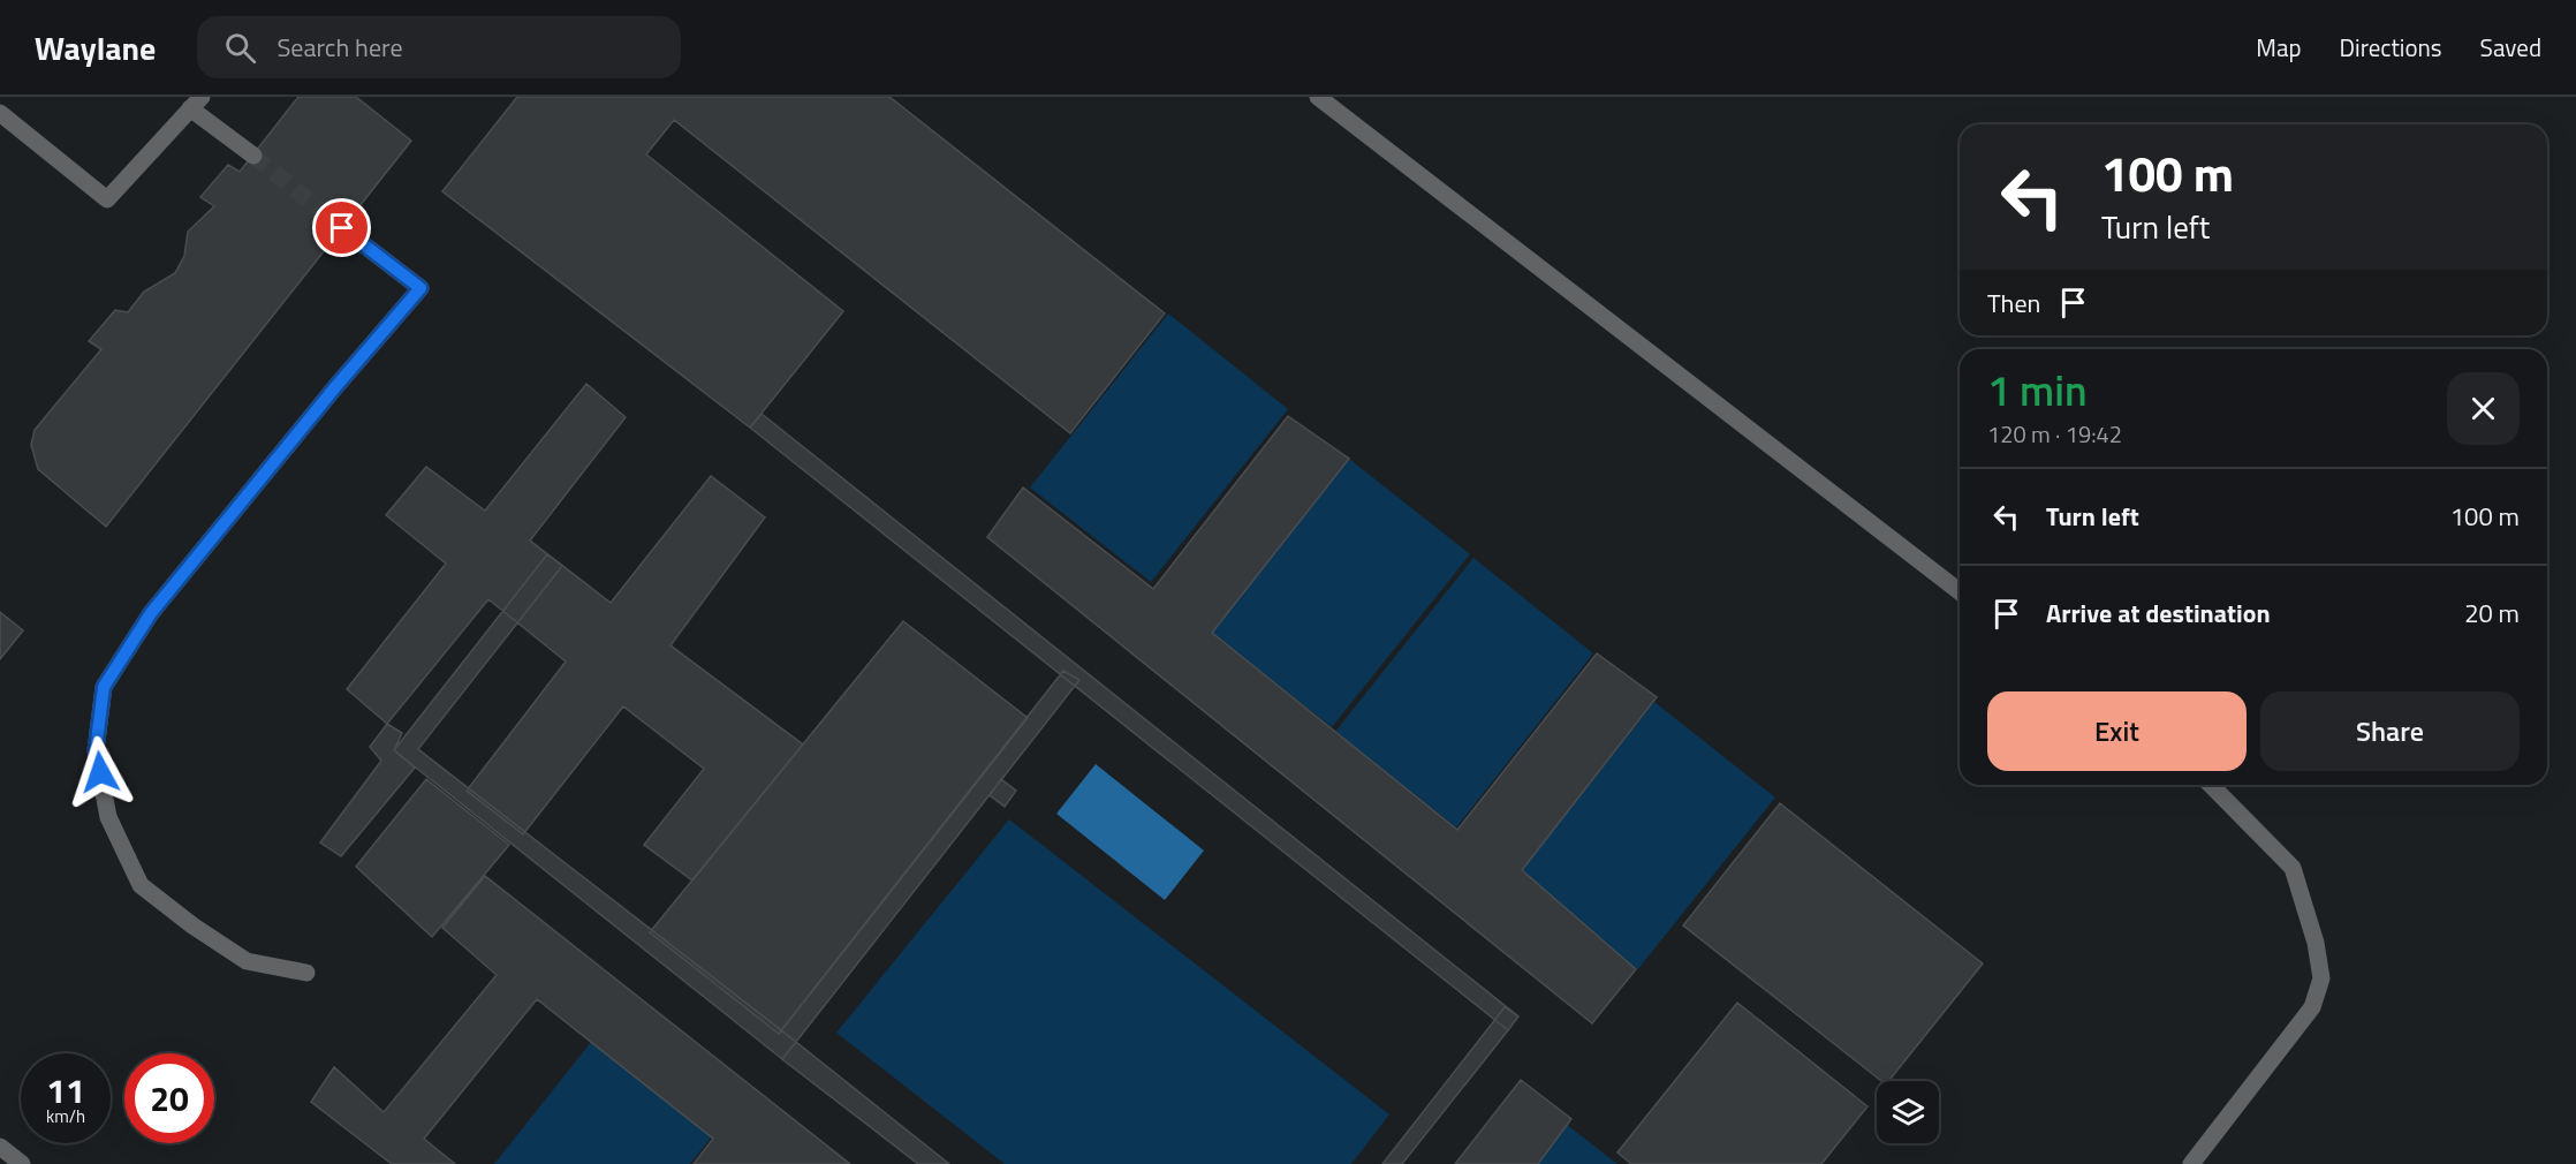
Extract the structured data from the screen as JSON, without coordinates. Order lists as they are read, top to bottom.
{
  "page": {
    "header": "Waylane",
    "search": "Search here",
    "nav": ["Map", "Directions", "Saved"],
    "turn": ["100 m", "Turn left"],
    "then": "Then",
    "heading": ["1 min", "120 m · 19:42"],
    "list": [
      {
        "name": "Turn left",
        "value": "100 m"
      },
      {
        "name": "Arrive at destination",
        "value": "20 m"
      }
    ],
    "buttons": ["Exit", "Share"],
    "speed": "11 km/h",
    "limit": "20"
  }
}
